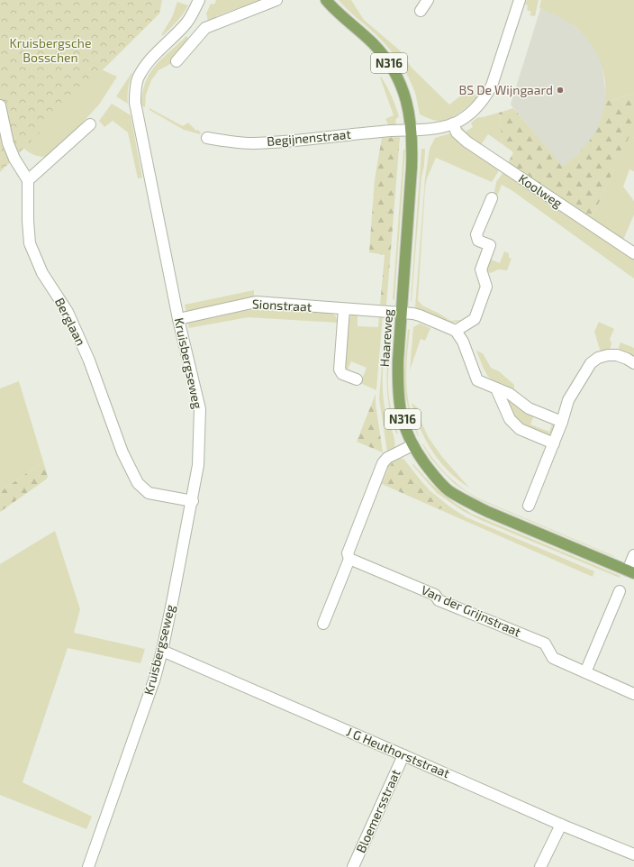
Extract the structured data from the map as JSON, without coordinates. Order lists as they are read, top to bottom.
{
  "streets": {
    "main road": ["N316", "Haareweg"],
    "street": [
      "Begijnenstraat",
      "Koolweg",
      "Sionstraat",
      "Berglaan",
      "Kruisbergseweg",
      "Van der Grijnstraat",
      "J G Heuthorststraat",
      "Bloemersstraat"
    ]
  },
  "crossings": [
    ["Begijnenstraat", "Koolweg"],
    ["Begijnenstraat", "Haareweg"],
    ["Sionstraat", "Haareweg"],
    ["Sionstraat", "Kruisbergseweg"],
    ["Berglaan", "Kruisbergseweg"],
    ["Kruisbergseweg", "J G Heuthorststraat"],
    ["J G Heuthorststraat", "Bloemersstraat"]
  ],
  "parks": ["Kruisbergsche Bosschen"],
  "places": ["BS De Wijngaard"]
}
